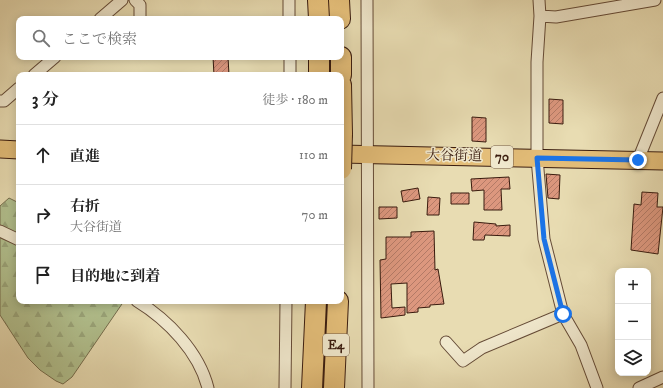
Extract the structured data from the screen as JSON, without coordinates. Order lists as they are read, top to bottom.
{
  "streets": {
    "highway": ["E4"],
    "main road": ["大谷街道", "70"]
  },
  "page": {
    "search": "ここで検索",
    "heading": ["3 分", "徒歩 · 180 m"],
    "list": [
      ["直進", "110 m"],
      ["右折", "大谷街道", "70 m"],
      "目的地に到着"
    ],
    "map_buttons": ["+", "−"]
  }
}
